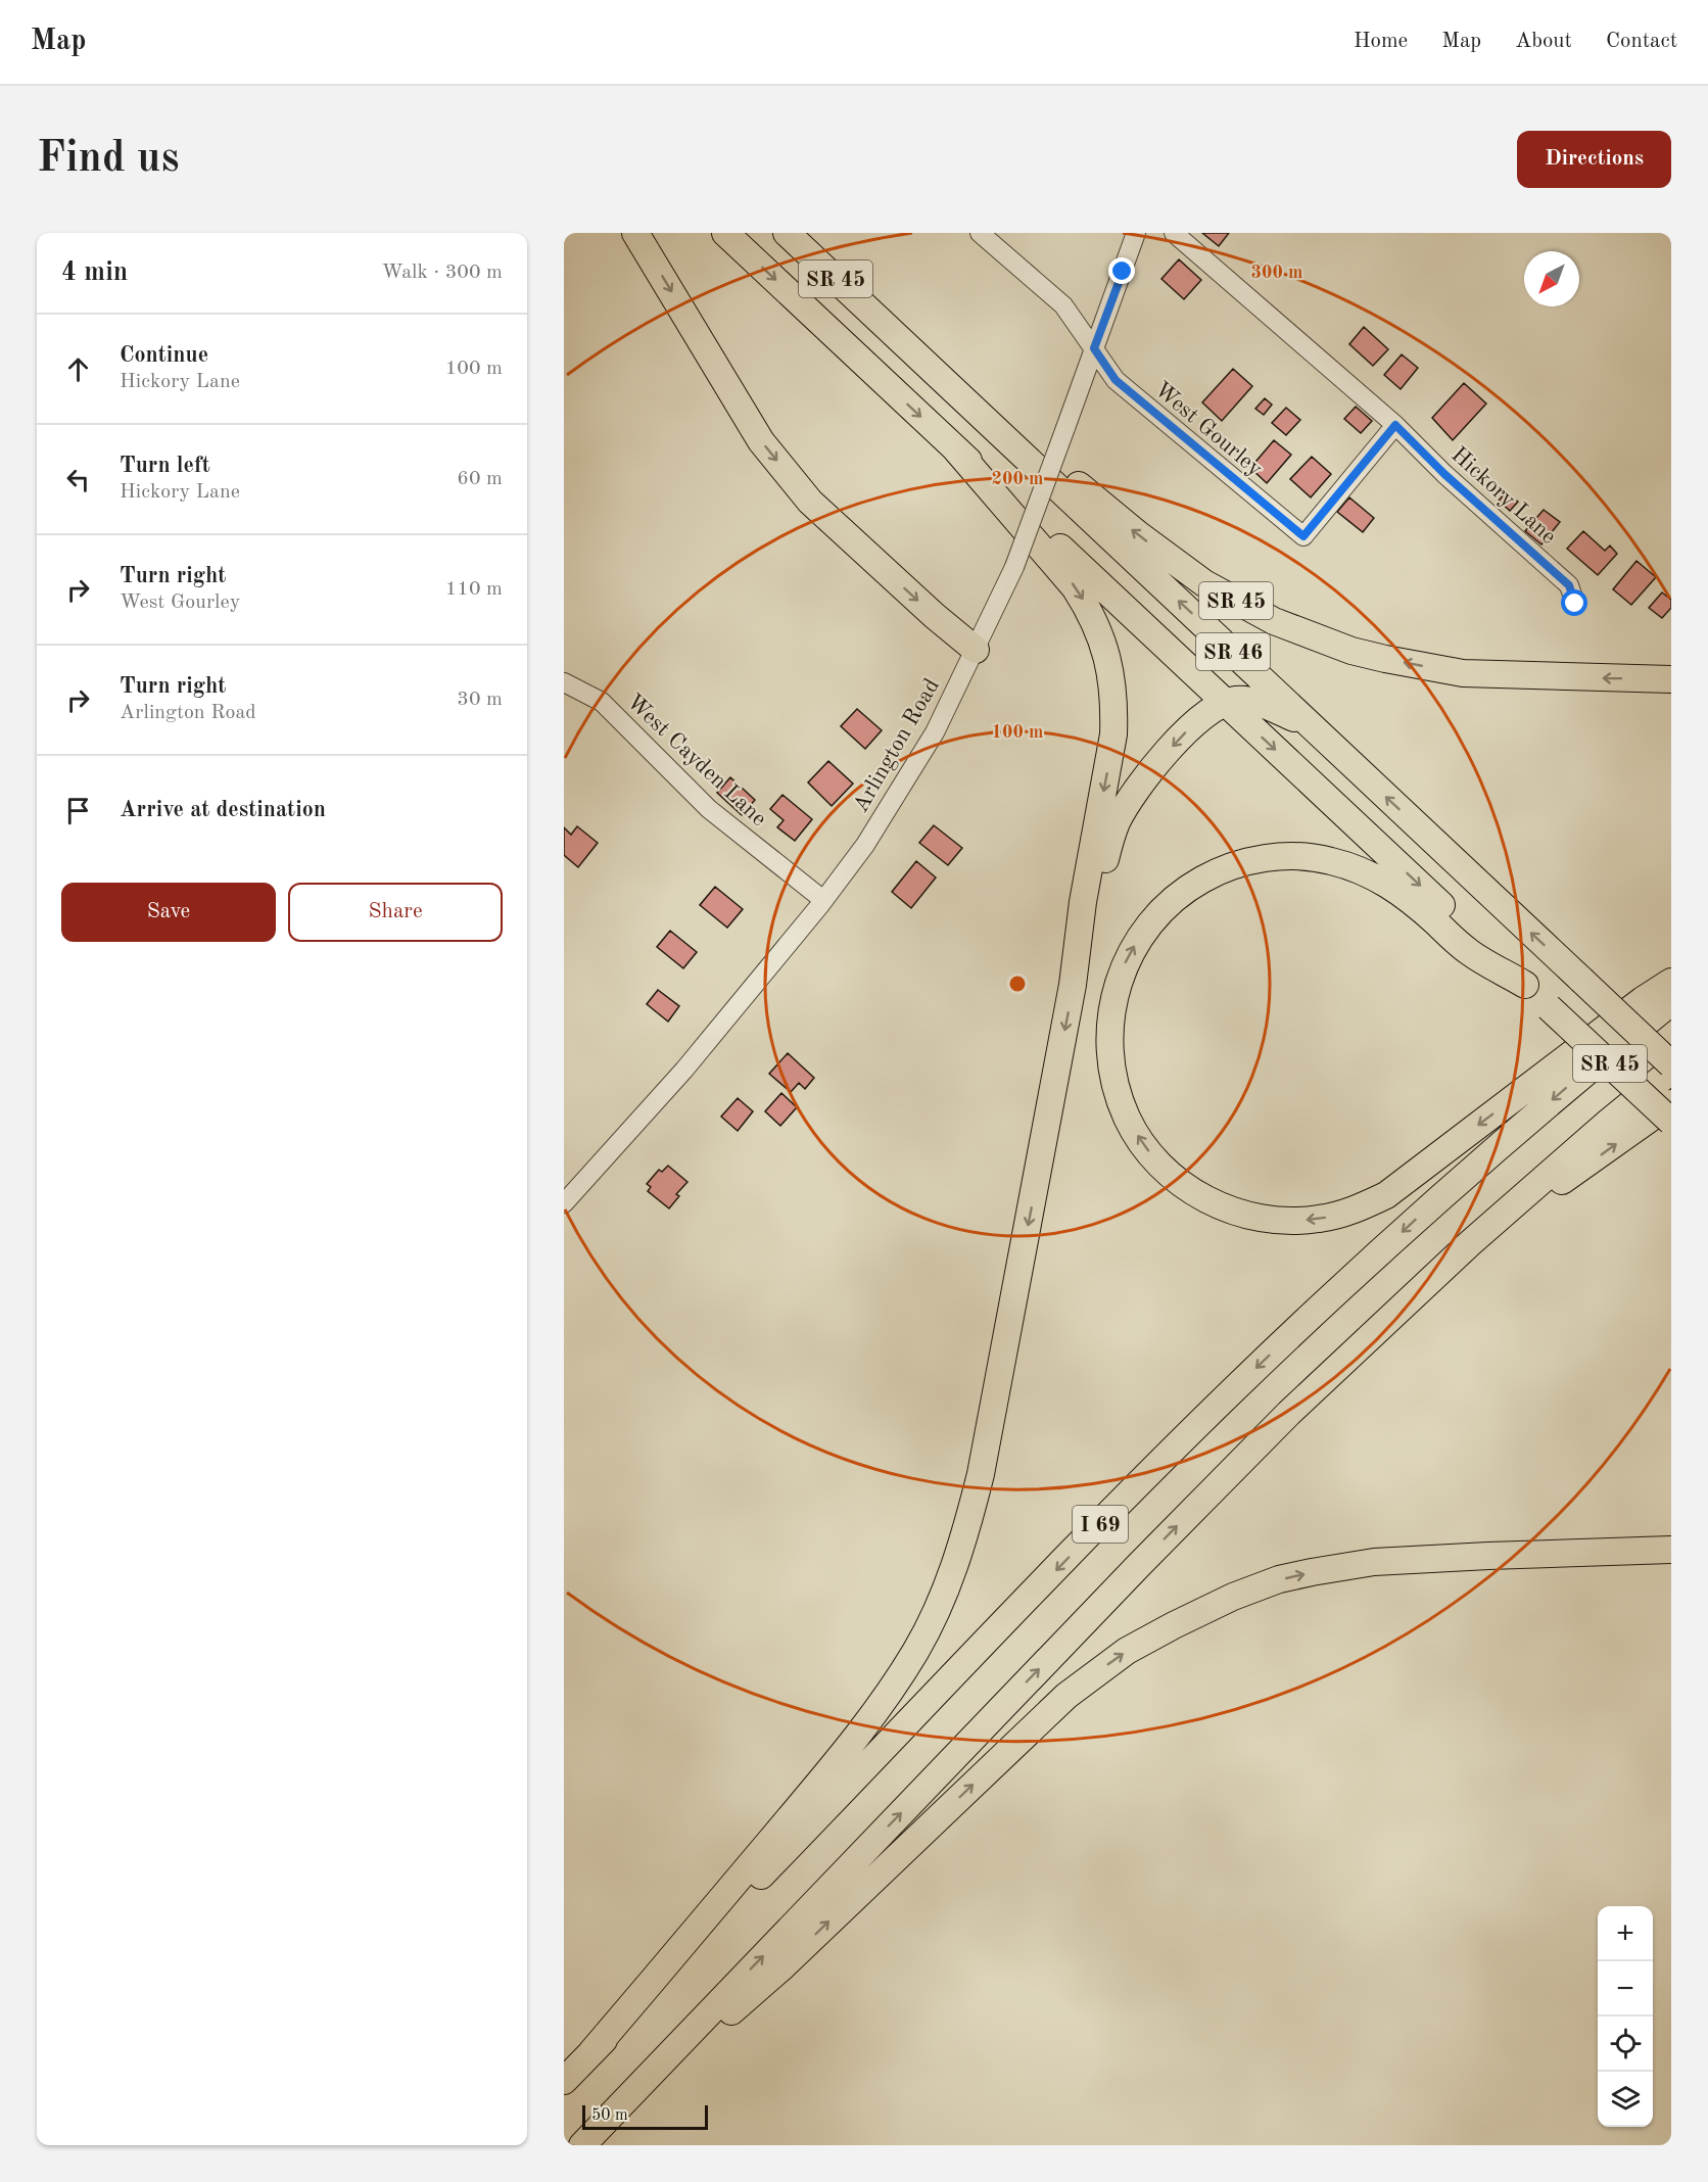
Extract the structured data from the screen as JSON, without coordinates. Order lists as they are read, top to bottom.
{
  "streets": {
    "highway": ["SR 45", "SR 46", "I 69"],
    "street": [
      "West Gourley",
      "Hickory Lane",
      "Arlington Road",
      "West Cayden Lane"
    ]
  },
  "crossings": [
    ["SR 45", "SR 46"],
    ["West Gourley", "Hickory Lane"],
    ["West Gourley", "Arlington Road"],
    ["Arlington Road", "West Cayden Lane"]
  ],
  "scale_bar": "50 m",
  "north": "bottom left",
  "page": {
    "header": "Map",
    "nav": [
      "Home",
      "Map",
      "About",
      "Contact"
    ],
    "buttons": [
      "Directions",
      ["Save", "Share"]
    ],
    "title": "Find us",
    "heading": ["4 min", "Walk · 300 m"],
    "list": [
      ["Continue", "Hickory Lane", "100 m"],
      ["Turn left", "Hickory Lane", "60 m"],
      ["Turn right", "West Gourley", "110 m"],
      ["Turn right", "Arlington Road", "30 m"],
      "Arrive at destination"
    ],
    "map_buttons": ["+", "−"],
    "scale": "50 m"
  },
  "rings": ["300 m", "200 m", "100 m"]
}
